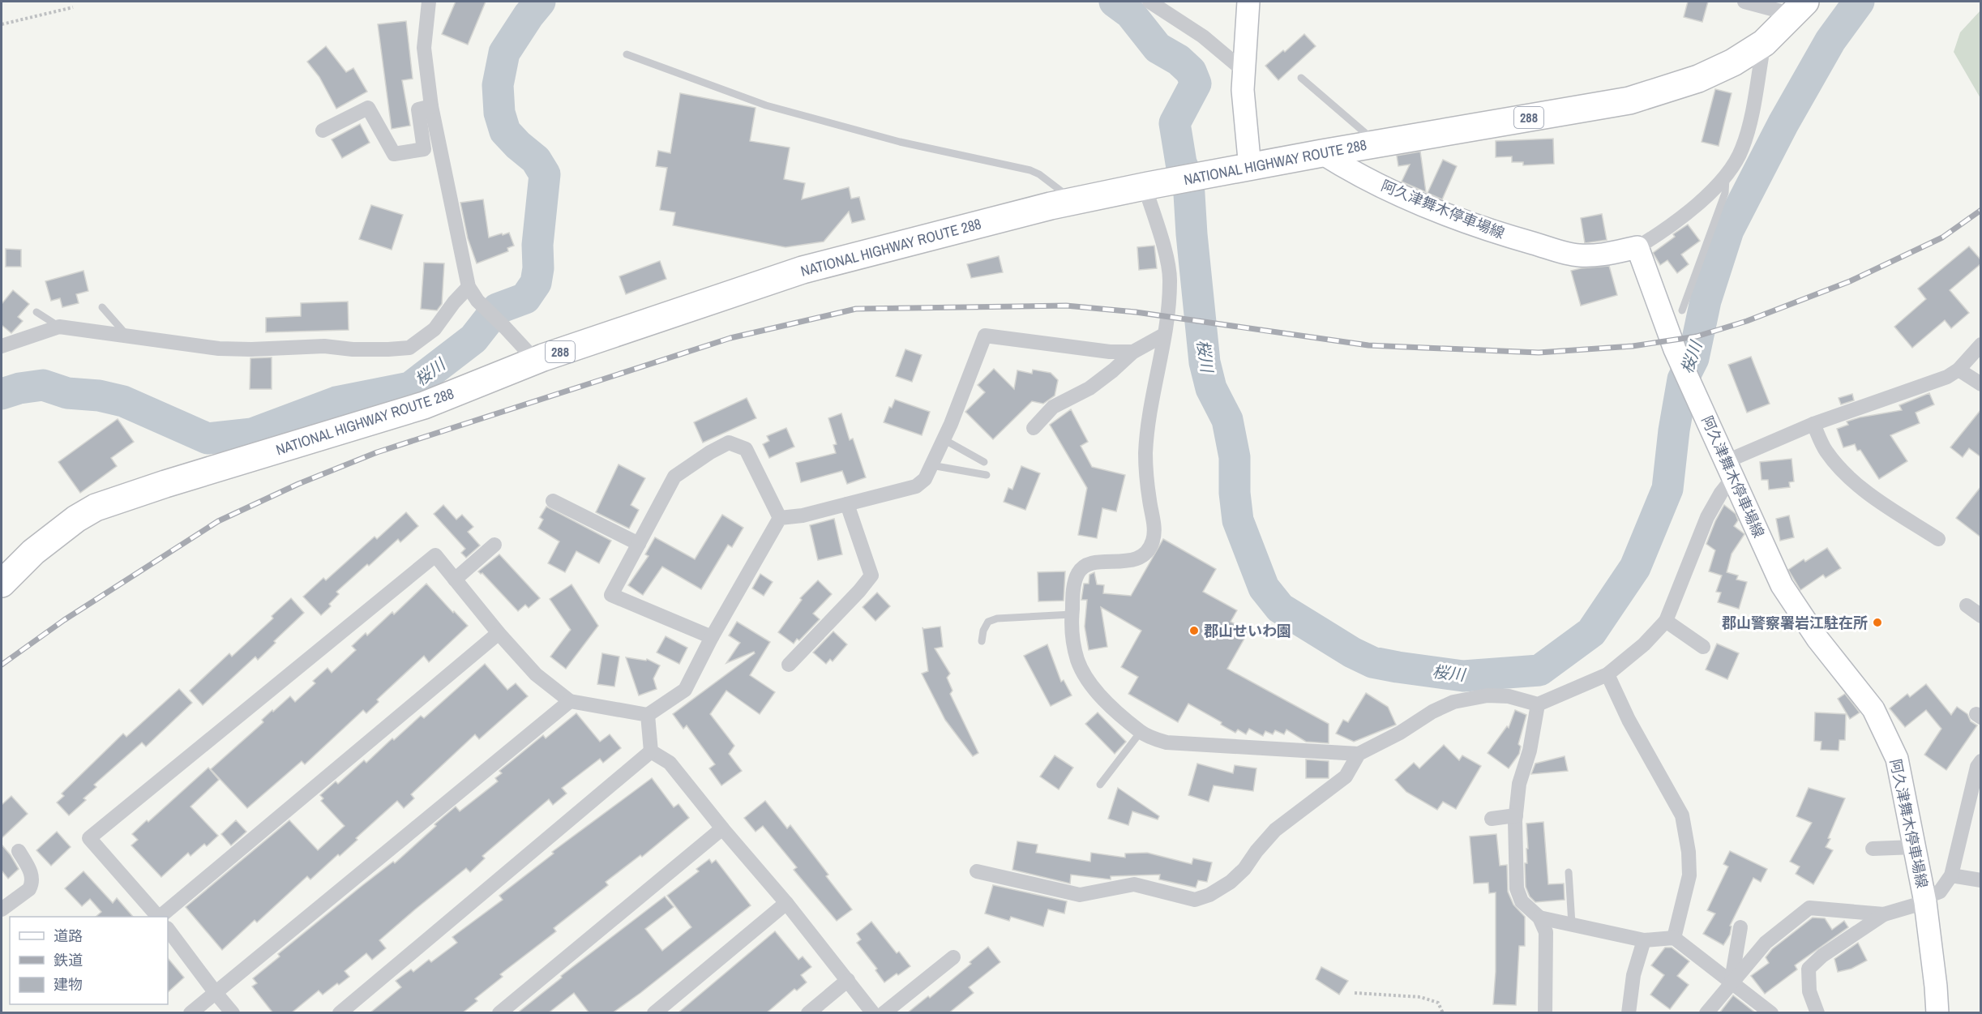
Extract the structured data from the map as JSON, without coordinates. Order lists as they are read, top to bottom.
{
  "streets": {
    "highway": ["288", "NATIONAL HIGHWAY ROUTE 288"],
    "main road": ["阿久津舞木停車場線"]
  },
  "crossings": [
    ["NATIONAL HIGHWAY ROUTE 288", "阿久津舞木停車場線"]
  ],
  "water": ["桜川"],
  "places": ["郡山警察署岩江駐在所", "郡山せいわ園"],
  "legend": ["道路", "鉄道", "建物"]
}
